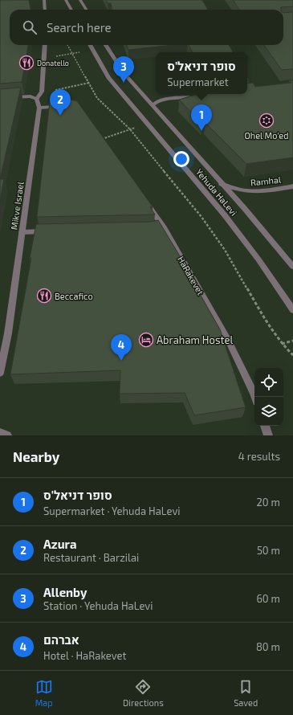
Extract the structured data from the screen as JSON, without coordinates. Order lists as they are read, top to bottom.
{
  "streets": {
    "street": [
      "Ramhal",
      "Yehuda HaLevi",
      "Mikve Israel",
      "HaRakevet"
    ]
  },
  "crossings": [
    ["Ramhal", "Yehuda HaLevi"]
  ],
  "places": {
    "restaurant": ["Donatello", "Beccafico"],
    "synagogue": ["Ohel Mo'ed"],
    "hotel": ["Abraham Hostel"]
  },
  "page": {
    "search": "Search here",
    "popup": ["סופר דניאל'ס", "Supermarket"],
    "pins": [
      "3",
      "2",
      "1",
      "4"
    ],
    "heading": ["Nearby", "4 results"],
    "list": [
      {
        "mark": "1",
        "name": "סופר דניאל'ס",
        "note": "Supermarket · Yehuda HaLevi",
        "value": "20 m"
      },
      {
        "mark": "2",
        "name": "Azura",
        "note": "Restaurant · Barzilai",
        "value": "50 m"
      },
      {
        "mark": "3",
        "name": "Allenby",
        "note": "Station · Yehuda HaLevi",
        "value": "60 m"
      },
      {
        "mark": "4",
        "name": "אברהם",
        "note": "Hotel · HaRakevet",
        "value": "80 m"
      }
    ],
    "nav": ["Map", "Directions", "Saved"]
  }
}
